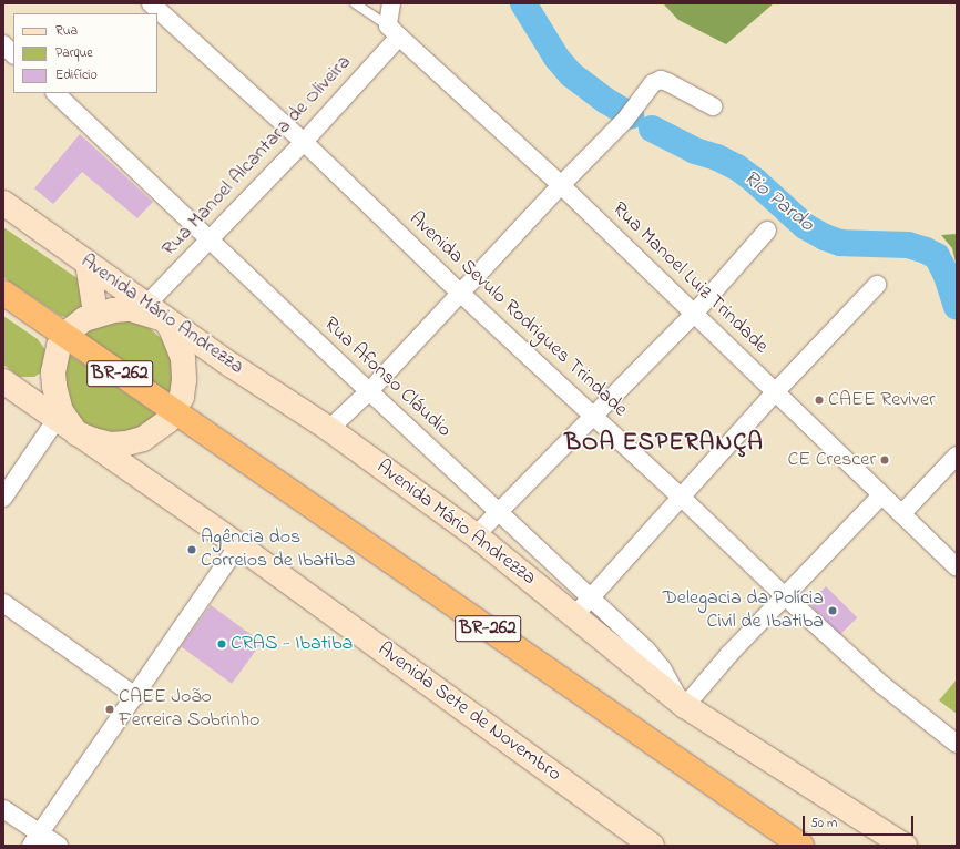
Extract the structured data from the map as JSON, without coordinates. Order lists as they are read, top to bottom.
{
  "streets": {
    "highway": ["BR-262"],
    "street": [
      "Rua Manoel Alcantara de Oliveira",
      "Rua Manoel Luiz Trindade",
      "Avenida Mário Andrezza",
      "Avenida Sevulo Rodrigues Trindade",
      "Rua Afonso Cláudio",
      "Avenida Sete de Novembro"
    ]
  },
  "crossings": [
    ["Rua Manoel Alcantara de Oliveira", "Rua Manoel Luiz Trindade"],
    ["Rua Manoel Alcantara de Oliveira", "Avenida Mário Andrezza"],
    ["Rua Manoel Alcantara de Oliveira", "Avenida Sevulo Rodrigues Trindade"],
    ["Rua Manoel Alcantara de Oliveira", "Rua Afonso Cláudio"],
    ["Avenida Mário Andrezza", "Rua Afonso Cláudio"]
  ],
  "districts": ["BOA ESPERANÇA"],
  "water": ["Rio Pardo"],
  "places": [
    "CAEE Reviver",
    "CE Crescer",
    "Agência dos Correios de Ibatiba",
    "Delegacia da Polícia Civil de Ibatiba",
    "CRAS - Ibatiba",
    "CAEE João Ferreira Sobrinho"
  ],
  "legend": ["Rua", "Parque", "Edifício"],
  "scale_bar": "50 m"
}
